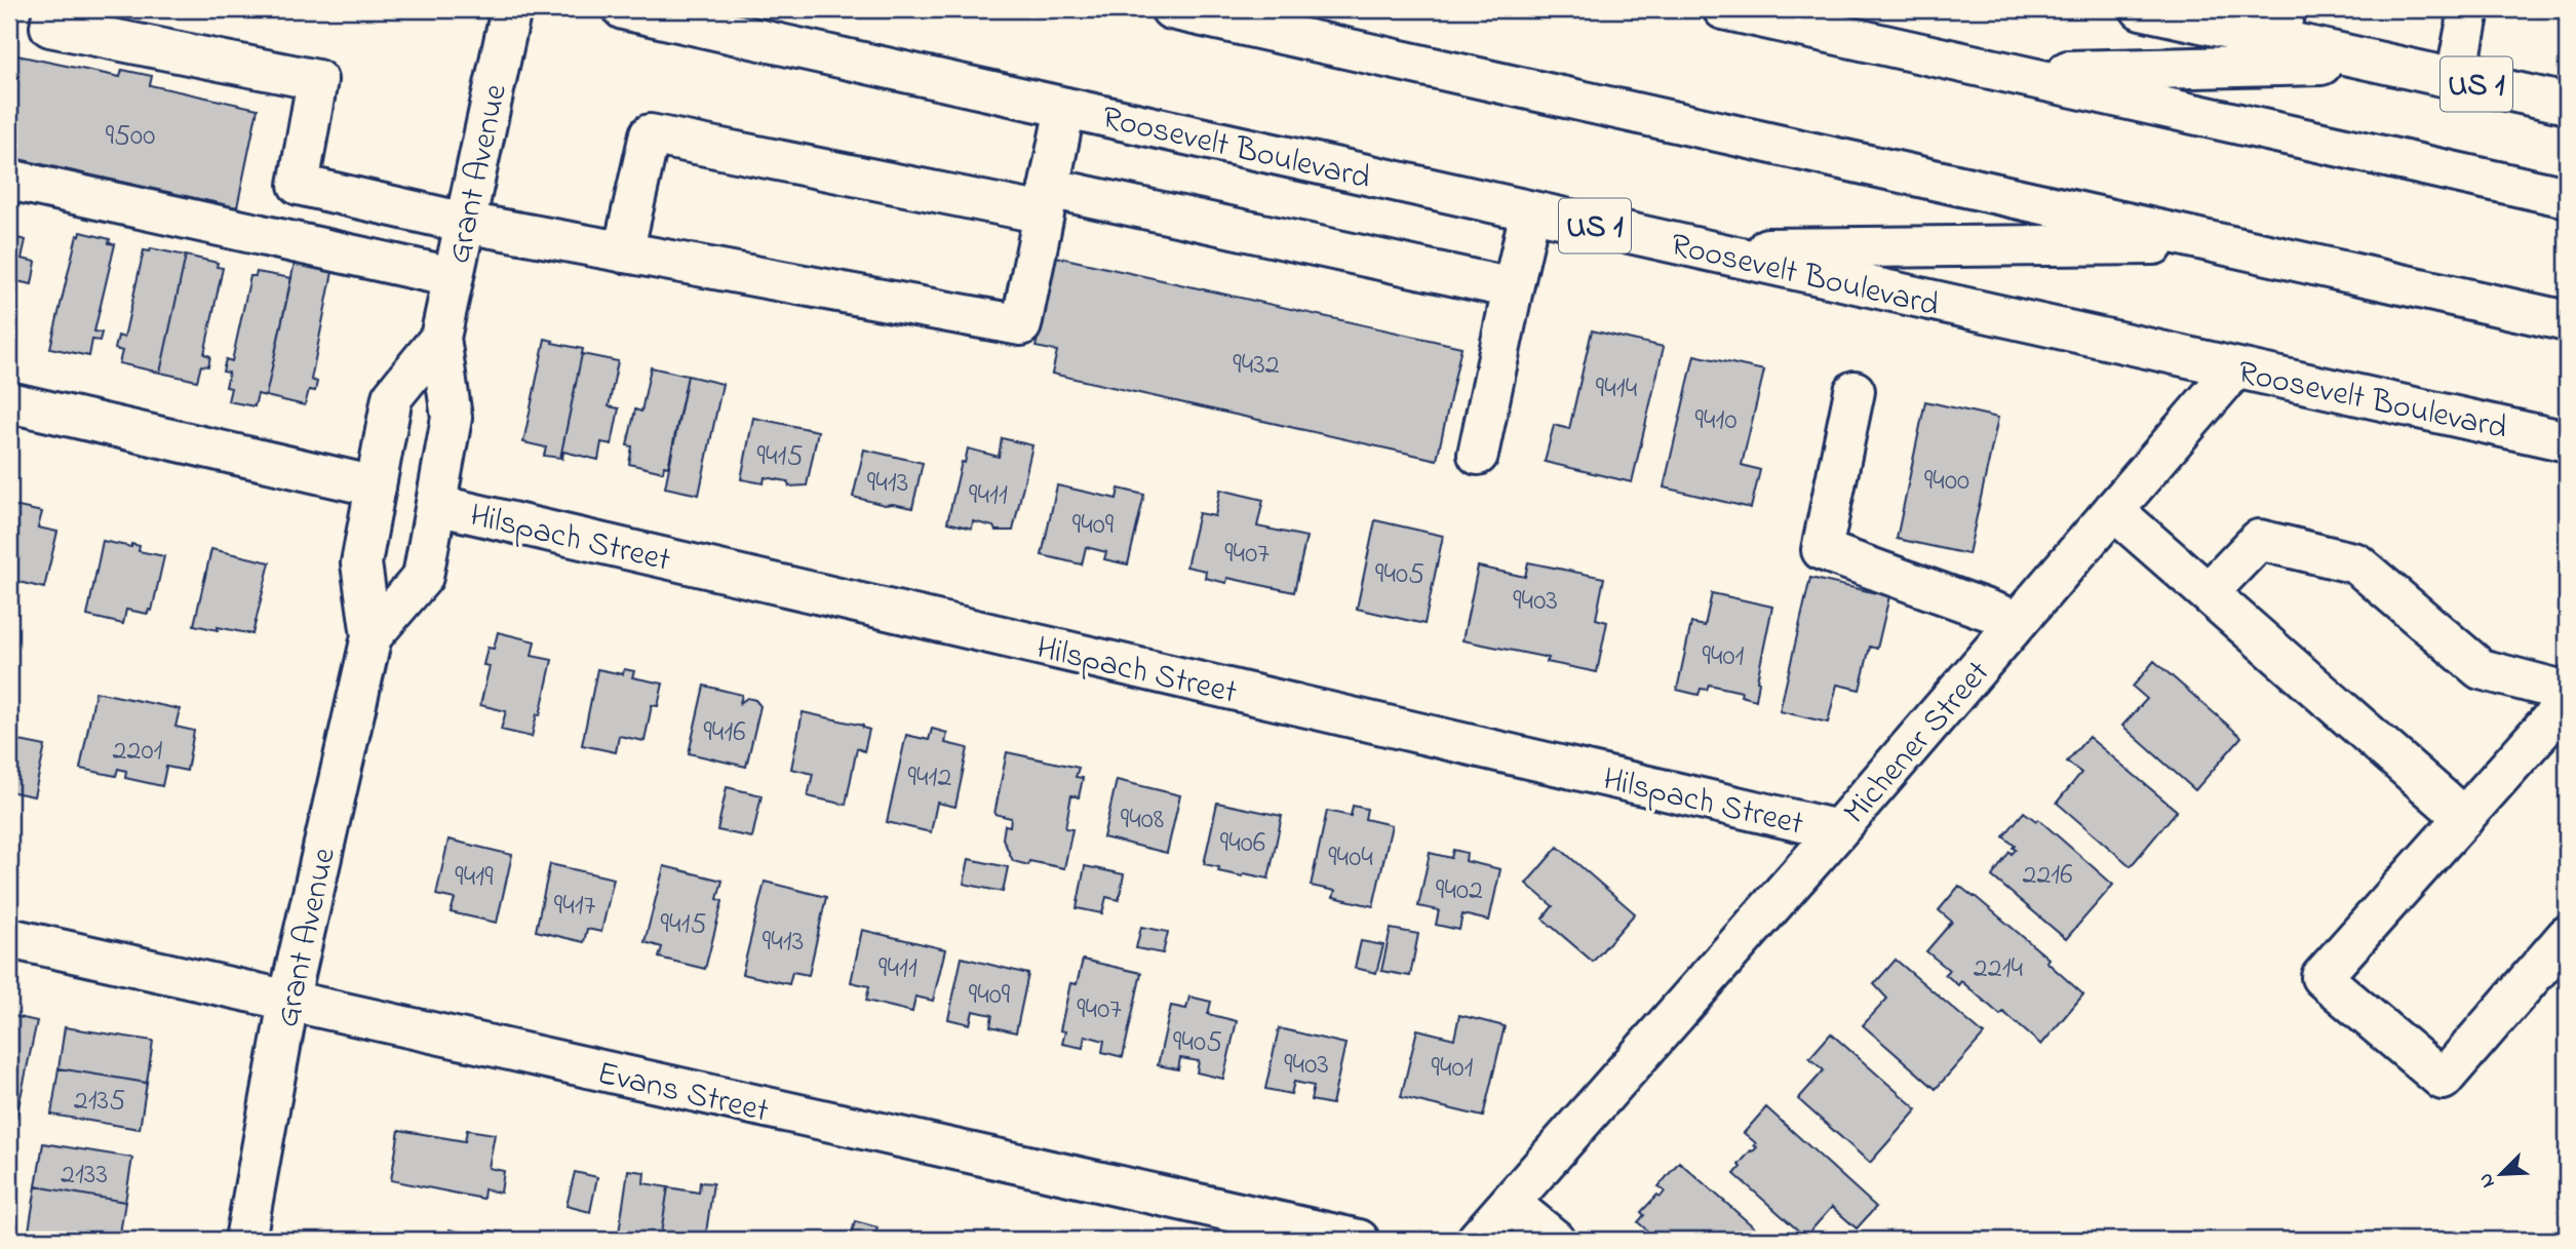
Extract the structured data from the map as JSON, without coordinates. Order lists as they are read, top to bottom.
{
  "streets": {
    "main road": [
      "US 1",
      "Roosevelt Boulevard",
      "Grant Avenue",
      "Hilspach Street",
      "Michener Street",
      "Evans Street"
    ]
  },
  "crossings": [
    ["Roosevelt Boulevard", "Michener Street"],
    ["Grant Avenue", "Hilspach Street"],
    ["Grant Avenue", "Evans Street"],
    ["Hilspach Street", "Michener Street"]
  ],
  "house_numbers": [
    "9500",
    "9432",
    "9414",
    "9410",
    "9415",
    "9400",
    "9413",
    "9411",
    "9409",
    "9407",
    "9405",
    "9403",
    "9401",
    "9416",
    "2201",
    "9412",
    "9408",
    "9406",
    "9404",
    "2216",
    "9419",
    "9402",
    "9417",
    "9415",
    "9413",
    "9411",
    "2214",
    "9409",
    "9407",
    "9405",
    "9403",
    "9401",
    "2135",
    "2133"
  ],
  "north": "bottom left"
}
